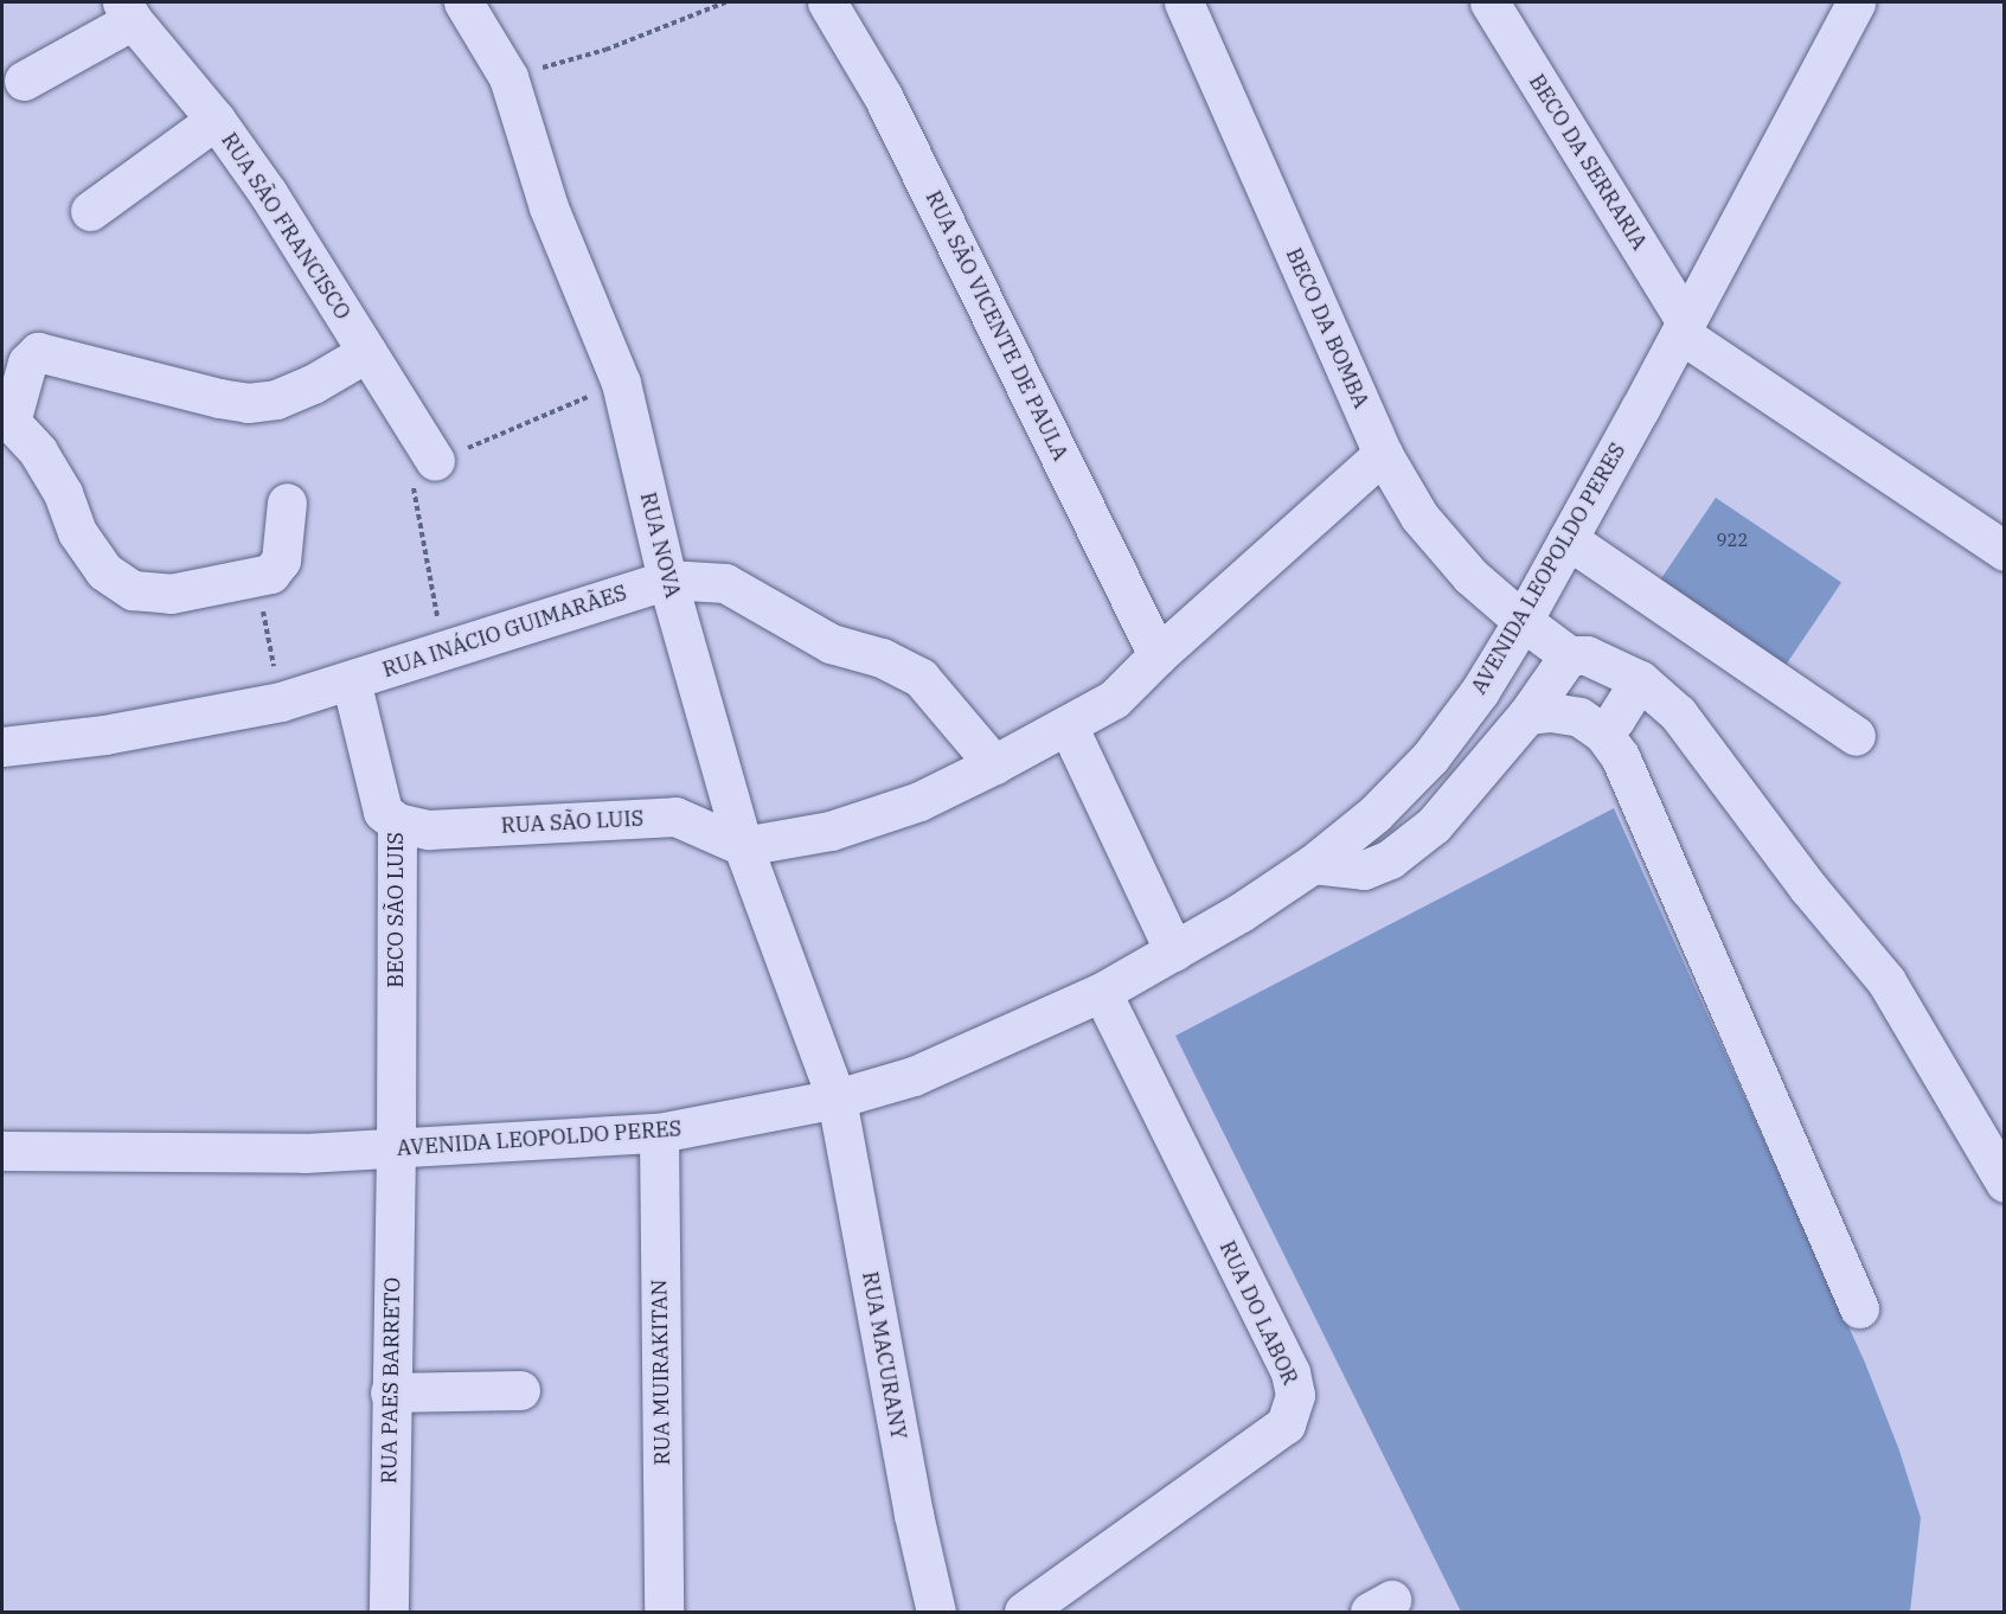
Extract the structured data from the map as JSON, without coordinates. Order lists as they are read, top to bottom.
{
  "streets": {
    "street": [
      "BECO DA SERRARIA",
      "RUA SÃO FRANCISCO",
      "RUA SÃO VICENTE DE PAULA",
      "BECO DA BOMBA",
      "RUA NOVA",
      "AVENIDA LEOPOLDO PERES",
      "RUA INÁCIO GUIMARÃES",
      "RUA SÃO LUIS",
      "BECO SÃO LUIS",
      "RUA DO LABOR",
      "RUA MACURANY",
      "RUA MUIRAKITAN",
      "RUA PAES BARRETO"
    ]
  },
  "crossings": [
    ["BECO DA SERRARIA", "AVENIDA LEOPOLDO PERES"],
    ["BECO DA BOMBA", "AVENIDA LEOPOLDO PERES"],
    ["RUA NOVA", "AVENIDA LEOPOLDO PERES"],
    ["RUA NOVA", "RUA INÁCIO GUIMARÃES"],
    ["RUA NOVA", "RUA SÃO LUIS"],
    ["RUA NOVA", "RUA MACURANY"],
    ["AVENIDA LEOPOLDO PERES", "BECO SÃO LUIS"],
    ["AVENIDA LEOPOLDO PERES", "RUA DO LABOR"],
    ["AVENIDA LEOPOLDO PERES", "RUA MACURANY"],
    ["AVENIDA LEOPOLDO PERES", "RUA MUIRAKITAN"],
    ["AVENIDA LEOPOLDO PERES", "RUA PAES BARRETO"],
    ["RUA INÁCIO GUIMARÃES", "BECO SÃO LUIS"],
    ["RUA SÃO LUIS", "BECO SÃO LUIS"],
    ["BECO SÃO LUIS", "RUA PAES BARRETO"]
  ],
  "house_numbers": ["922"]
}
